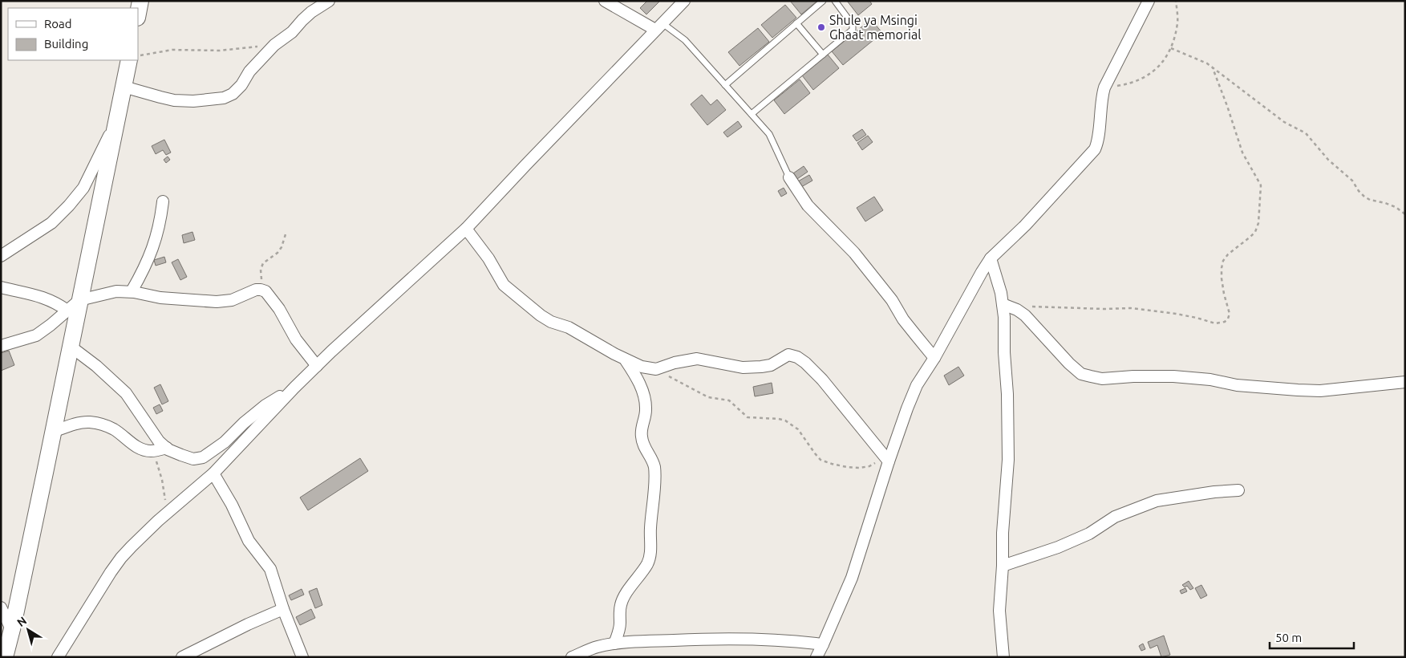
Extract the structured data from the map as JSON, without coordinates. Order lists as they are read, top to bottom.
{
  "places": ["Shule ya Msingi Ghaat memorial"],
  "legend": ["Road", "Building"],
  "scale_bar": "50 m",
  "north": "top left"
}
